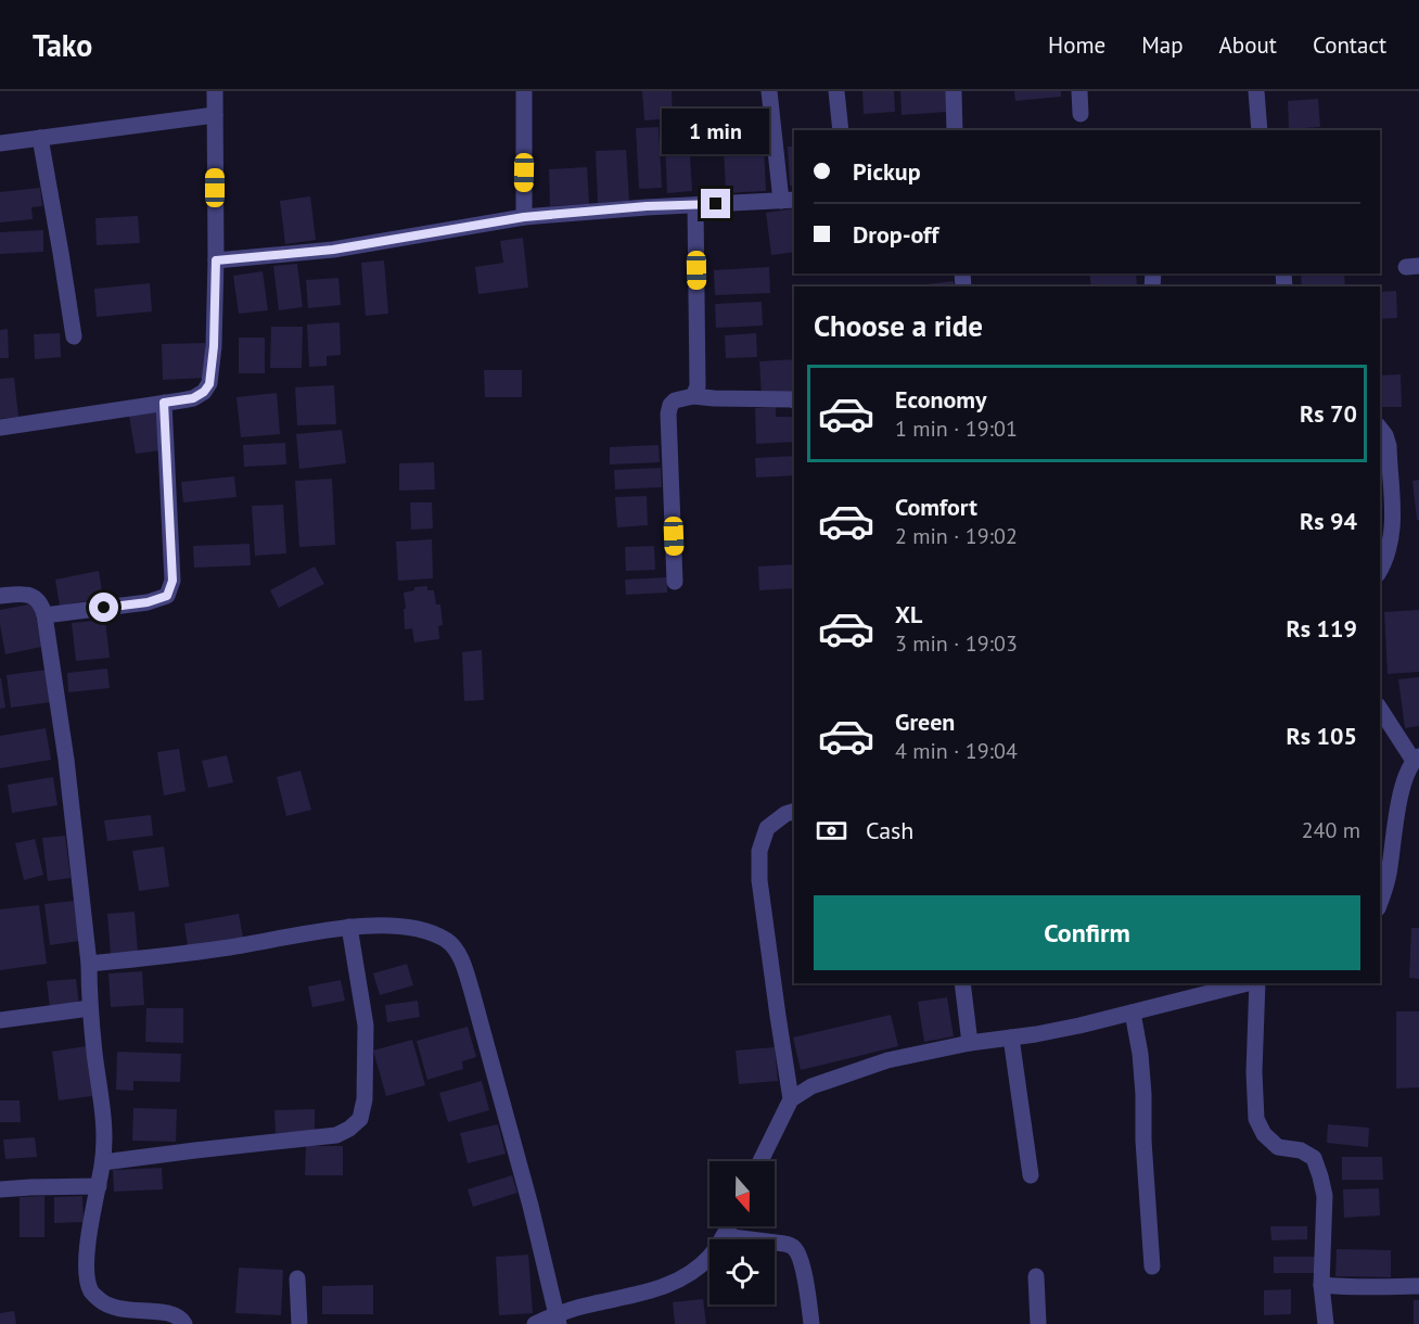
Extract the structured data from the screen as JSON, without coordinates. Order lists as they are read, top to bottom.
{
  "north": "bottom",
  "page": {
    "header": "Tako",
    "nav": [
      "Home",
      "Map",
      "About",
      "Contact"
    ],
    "bubble": "1 min",
    "banner": ["Pickup", "Drop-off"],
    "heading": "Choose a ride",
    "list": [
      {
        "name": "Economy",
        "note": "1 min · 19:01",
        "value": "Rs 70"
      },
      {
        "name": "Comfort",
        "note": "2 min · 19:02",
        "value": "Rs 94"
      },
      {
        "name": "XL",
        "note": "3 min · 19:03",
        "value": "Rs 119"
      },
      {
        "name": "Green",
        "note": "4 min · 19:04",
        "value": "Rs 105"
      }
    ],
    "pay": ["Cash", "240 m"],
    "buttons": "Confirm"
  }
}
